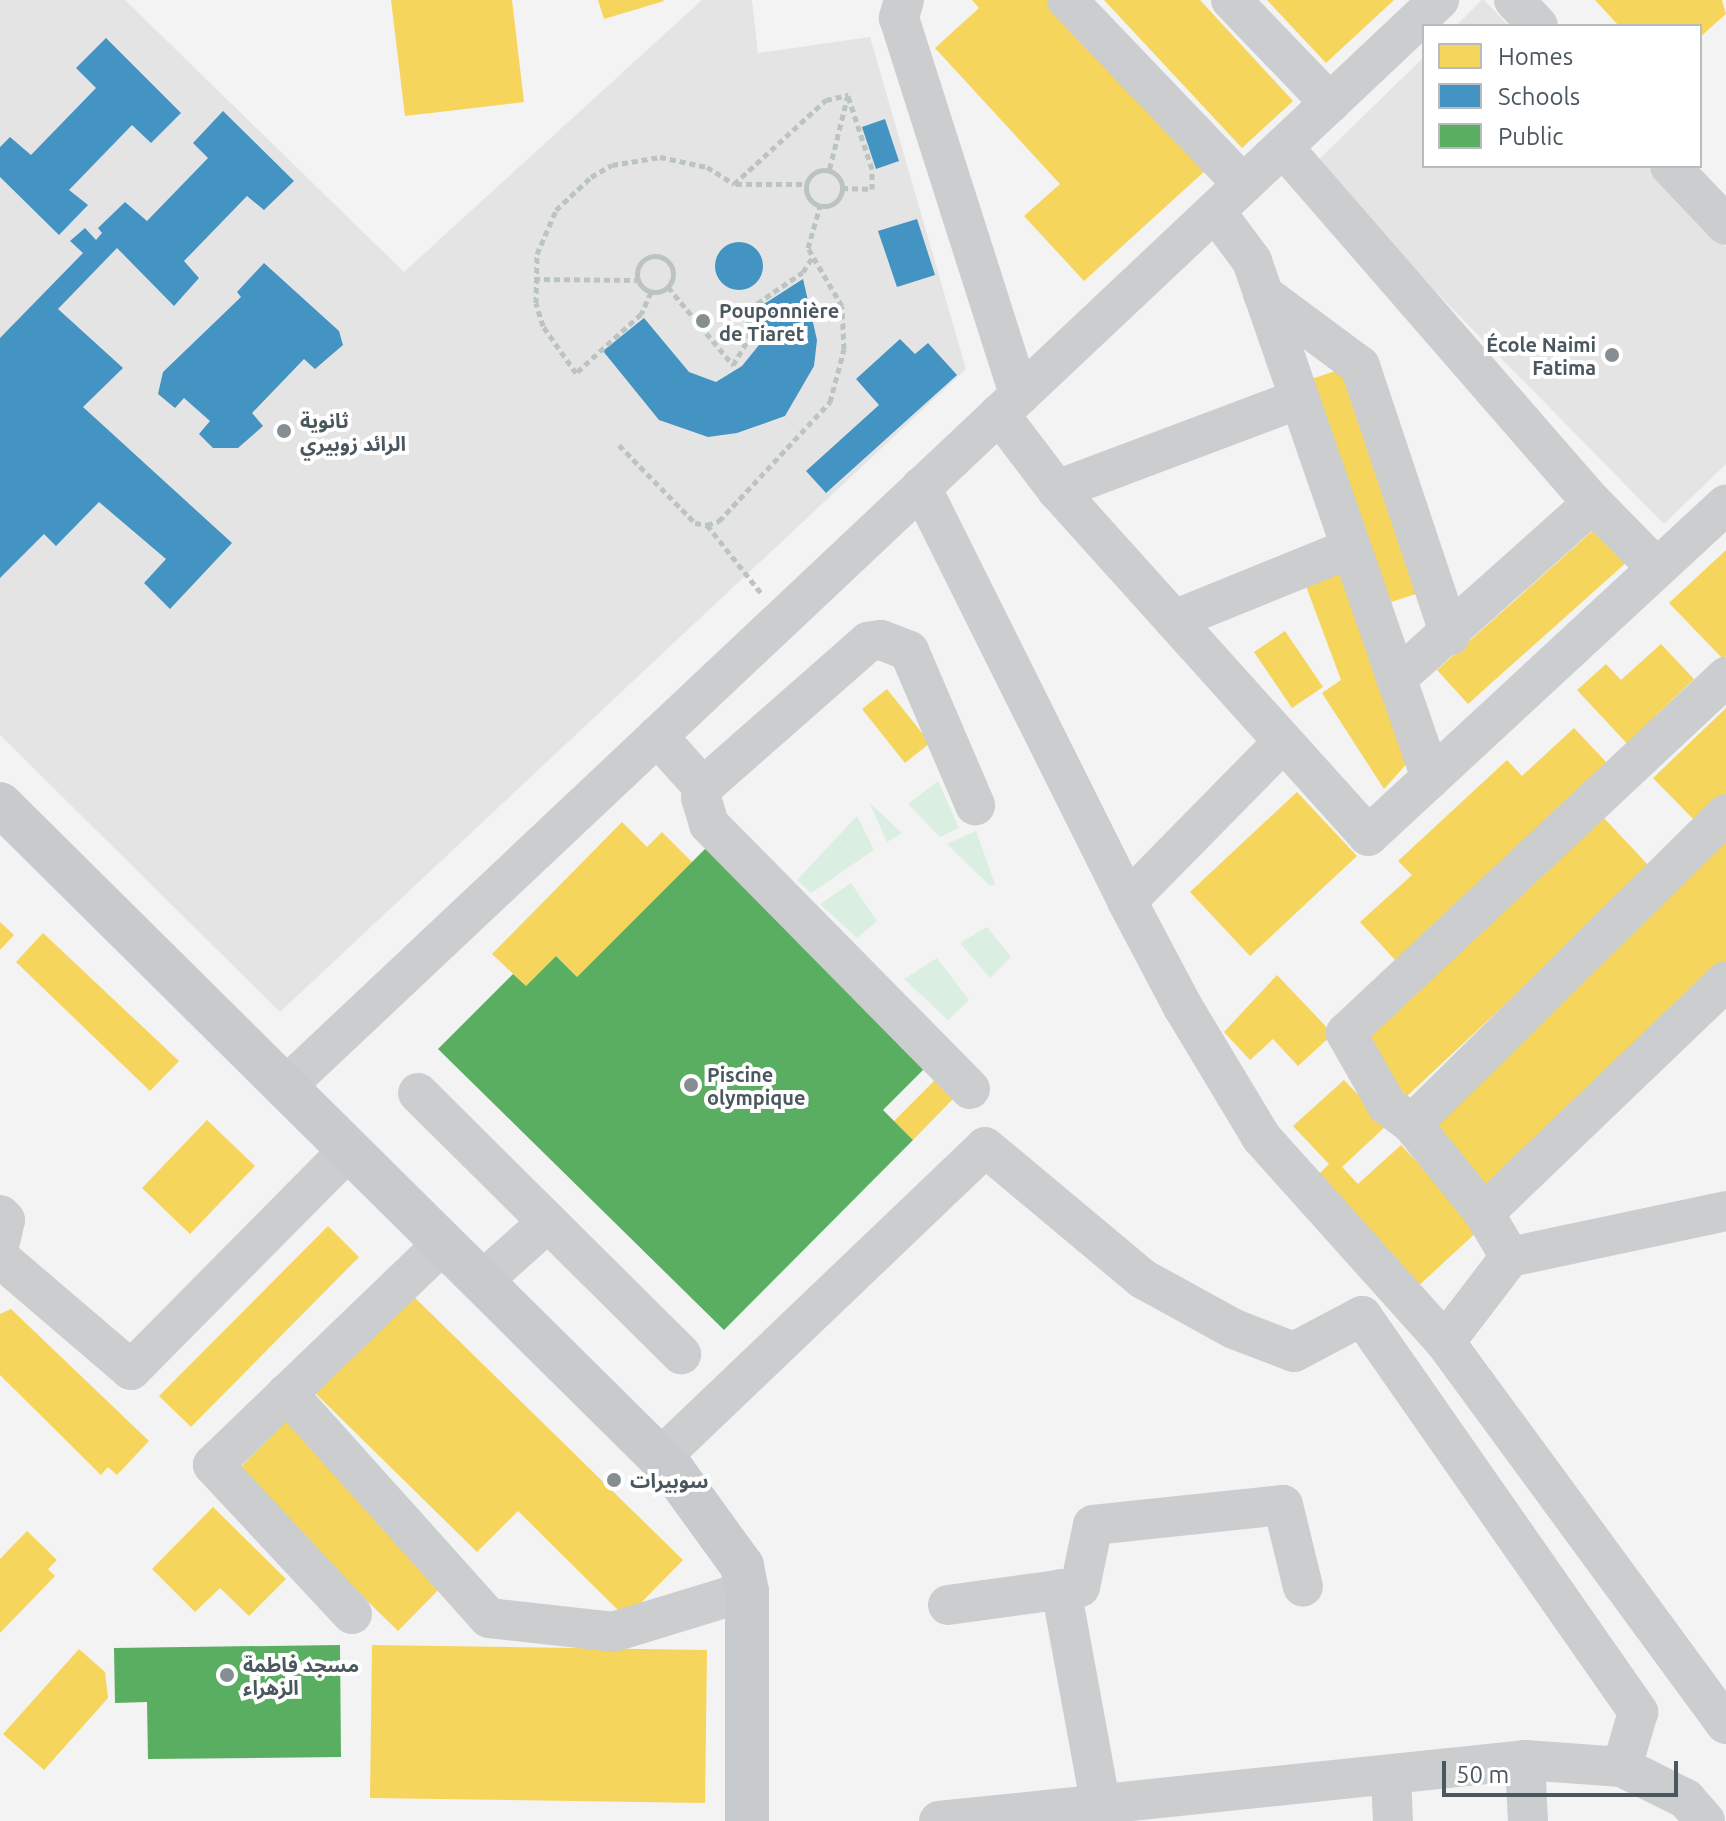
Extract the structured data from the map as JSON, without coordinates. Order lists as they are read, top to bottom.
{
  "places": [
    "Pouponnière de Tiaret",
    "École Naimi Fatima",
    "ثانوية الرائد زوبيري",
    "Piscine olympique",
    "سوبيرات",
    "مسجد فاطمة الزهراء"
  ],
  "legend": ["Homes", "Schools", "Public"],
  "scale_bar": "50 m"
}
